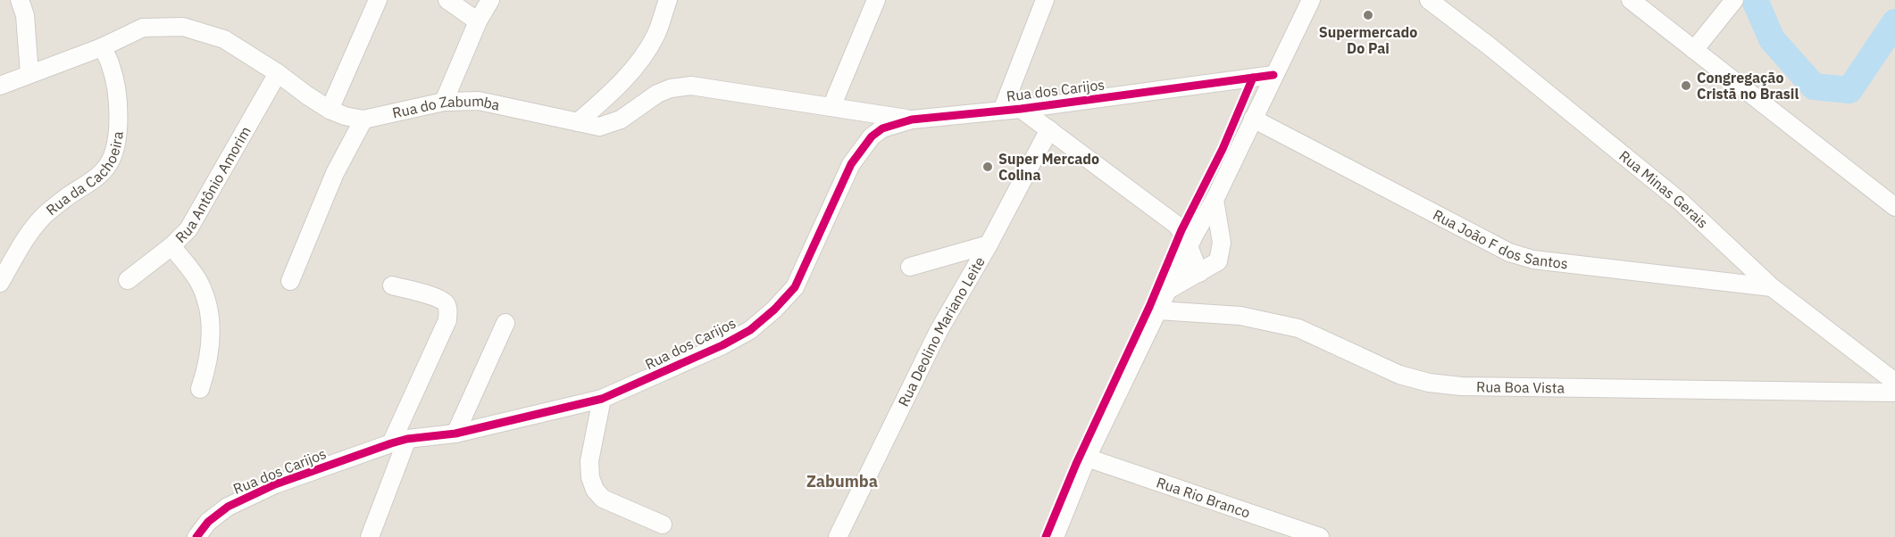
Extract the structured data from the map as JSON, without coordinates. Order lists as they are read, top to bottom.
{
  "streets": {
    "street": [
      "Rua dos Carijos",
      "Rua do Zabumba",
      "Rua da Cachoeira",
      "Rua Antônio Amorim",
      "Rua Minas Gerais",
      "Rua João F dos Santos",
      "Rua Deolino Mariano Leite",
      "Rua Boa Vista",
      "Rua Rio Branco"
    ]
  },
  "crossings": [
    ["Rua dos Carijos", "Rua do Zabumba"],
    ["Rua do Zabumba", "Rua da Cachoeira"],
    ["Rua do Zabumba", "Rua Antônio Amorim"],
    ["Rua Minas Gerais", "Rua João F dos Santos"]
  ],
  "districts": ["Zabumba"],
  "places": ["Supermercado Do Pai", "Congregação Cristã no Brasil", "Super Mercado Colina"]
}
